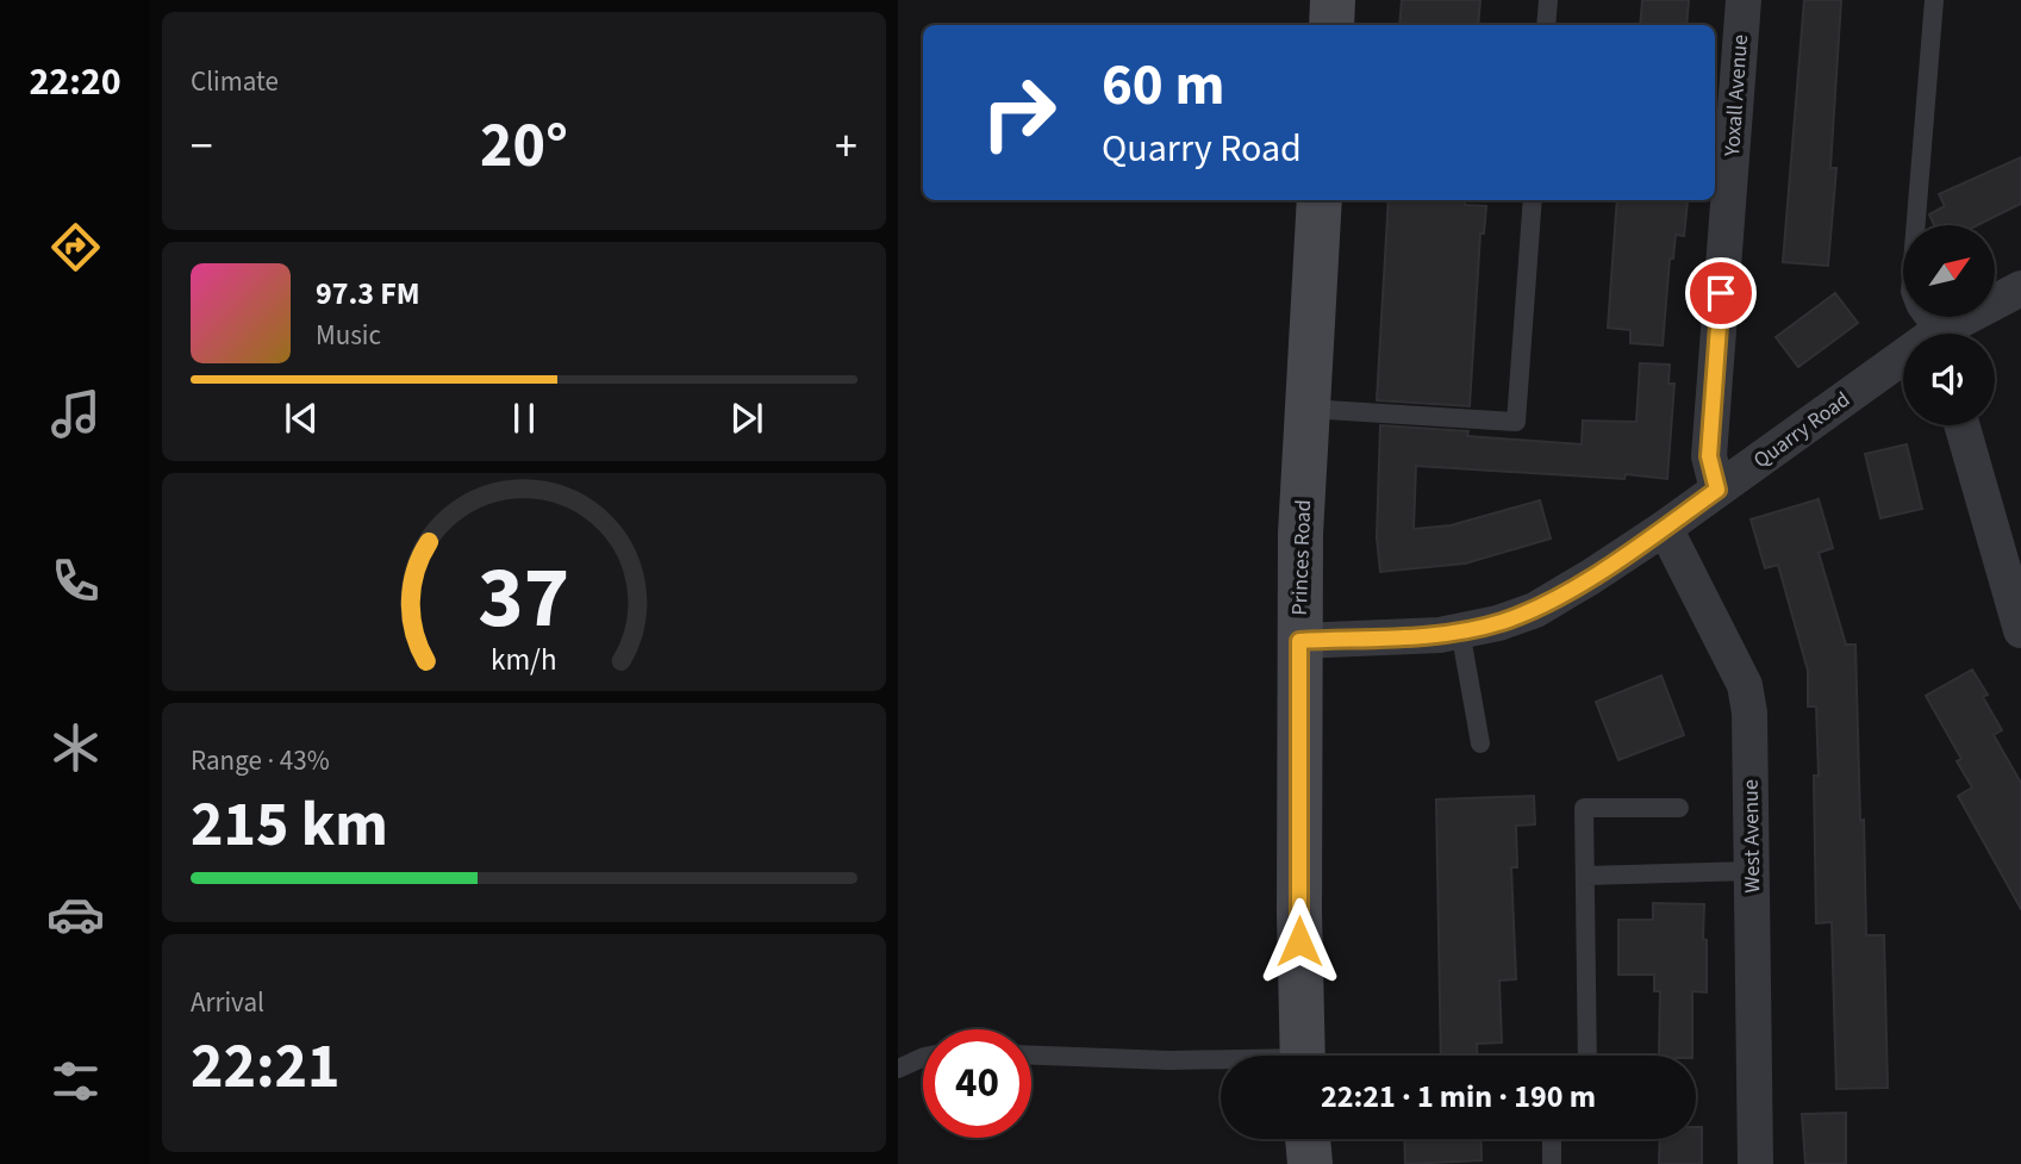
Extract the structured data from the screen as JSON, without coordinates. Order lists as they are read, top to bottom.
{
  "streets": {
    "street": [
      "Yoxall Avenue",
      "Quarry Road",
      "Princes Road",
      "West Avenue"
    ]
  },
  "crossings": [
    ["Yoxall Avenue", "Quarry Road"],
    ["Quarry Road", "Princes Road"],
    ["Quarry Road", "West Avenue"]
  ],
  "north": "top right",
  "page": {
    "tabs": "22:20",
    "tile": [
      "Climate",
      ["Range · 43%", "215 km"],
      ["Arrival", "22:21"]
    ],
    "turn": ["60 m", "Quarry Road"],
    "heat": ["−", "20°", "+"],
    "song": ["97.3 FM", "Music"],
    "limit": "40",
    "trip": "22:21 · 1 min · 190 m",
    "gauge": ["37", "km/h"]
  }
}
